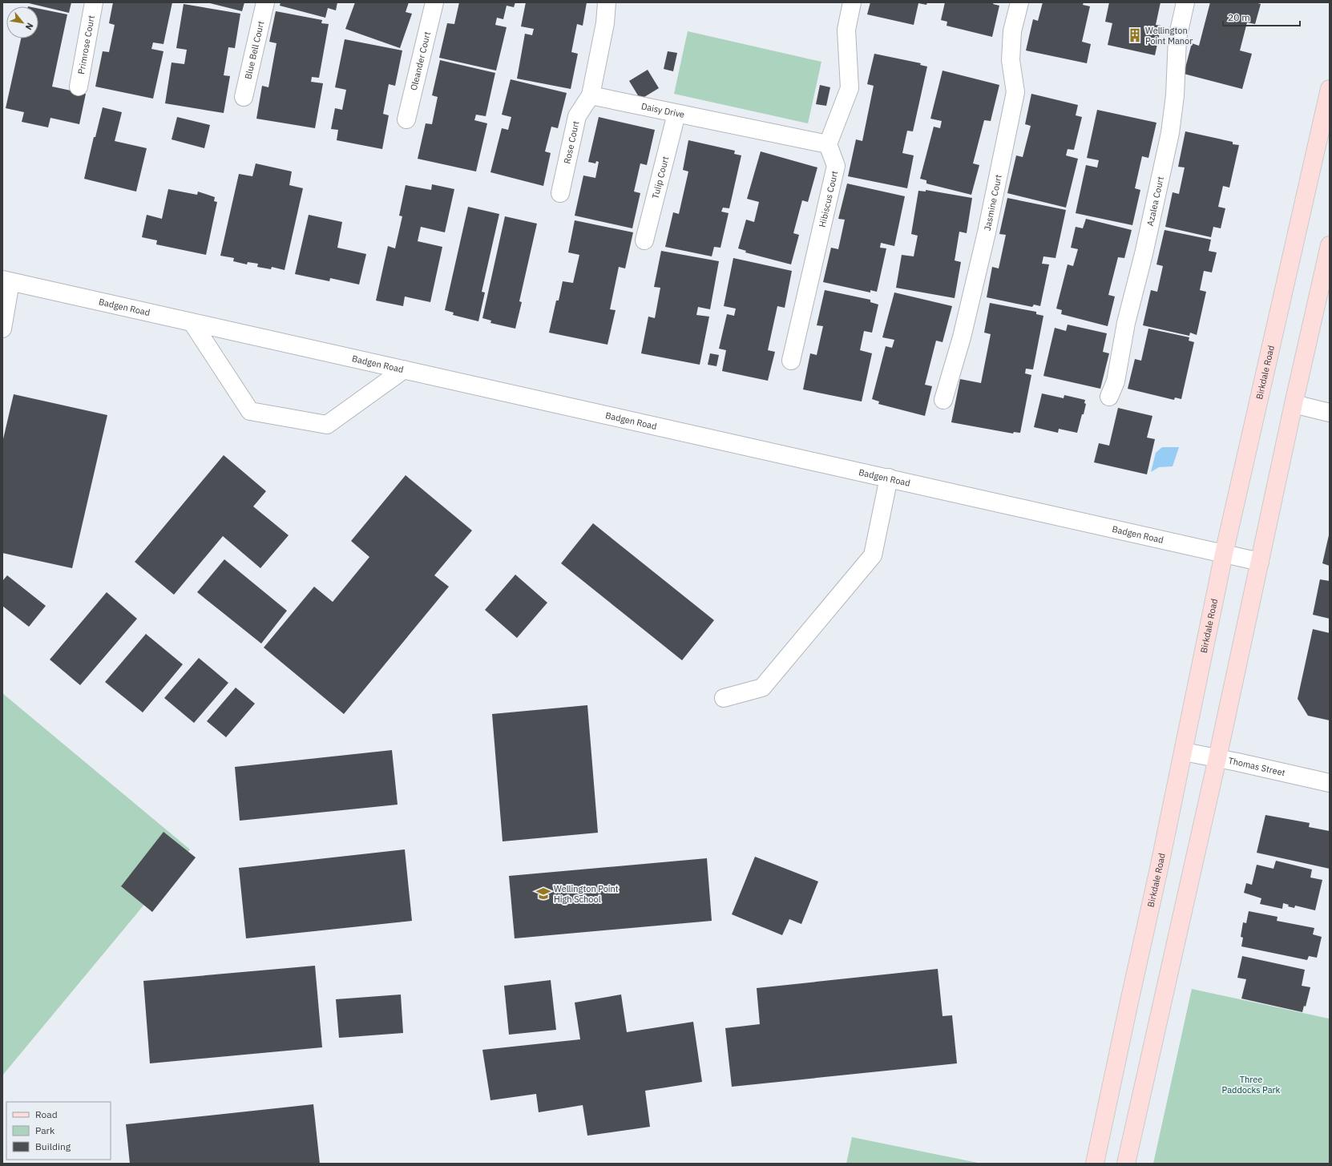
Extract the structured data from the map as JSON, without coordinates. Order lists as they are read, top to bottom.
{
  "streets": {
    "main road": ["Birkdale Road"],
    "street": [
      "Primrose Court",
      "Blue Bell Court",
      "Oleander Court",
      "Daisy Drive",
      "Rose Court",
      "Tulip Court",
      "Hibiscus Court",
      "Azalea Court",
      "Jasmine Court",
      "Badgen Road",
      "Thomas Street"
    ]
  },
  "crossings": [
    ["Daisy Drive", "Rose Court"],
    ["Daisy Drive", "Tulip Court"],
    ["Daisy Drive", "Hibiscus Court"],
    ["Badgen Road", "Birkdale Road"],
    ["Birkdale Road", "Thomas Street"]
  ],
  "parks": ["Three Paddocks Park"],
  "places": {
    "building": ["Wellington Point Manor"],
    "school or university": ["Wellington Point High School"]
  },
  "legend": ["Road", "Park", "Building"],
  "scale_bar": "20 m",
  "north": "bottom right"
}
